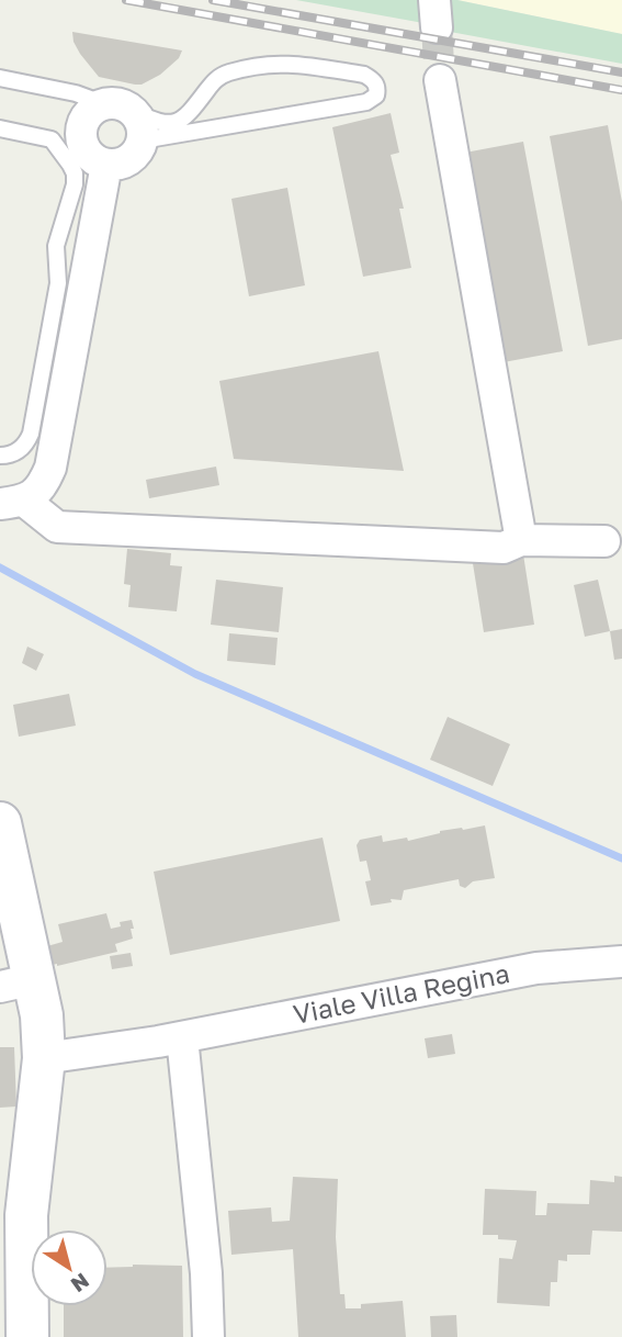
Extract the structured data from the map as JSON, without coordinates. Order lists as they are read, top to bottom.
{
  "streets": {
    "street": ["Viale Villa Regina"]
  },
  "north": "bottom right"
}
